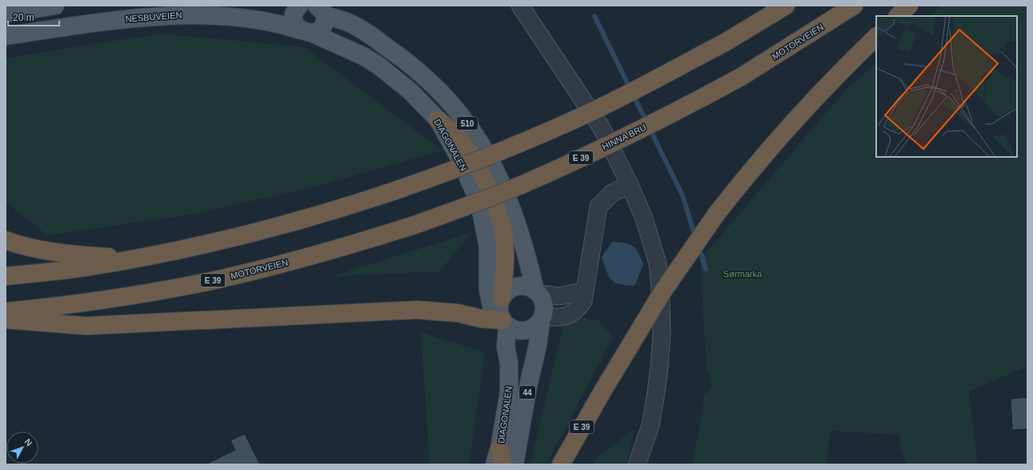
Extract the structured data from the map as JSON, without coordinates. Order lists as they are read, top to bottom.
{
  "streets": {
    "highway": [
      "MOTORVEIEN",
      "510",
      "HINNA BRU",
      "E 39"
    ],
    "main road": ["NESBUVEIEN", "DIAGONALEN", "44"]
  },
  "crossings": [
    ["NESBUVEIEN", "510"],
    ["NESBUVEIEN", "DIAGONALEN"],
    ["MOTORVEIEN", "HINNA BRU"],
    ["510", "DIAGONALEN"],
    ["510", "44"],
    ["DIAGONALEN", "44"]
  ],
  "parks": ["Sørmarka"],
  "scale_bar": "20 m",
  "north": "top right"
}
